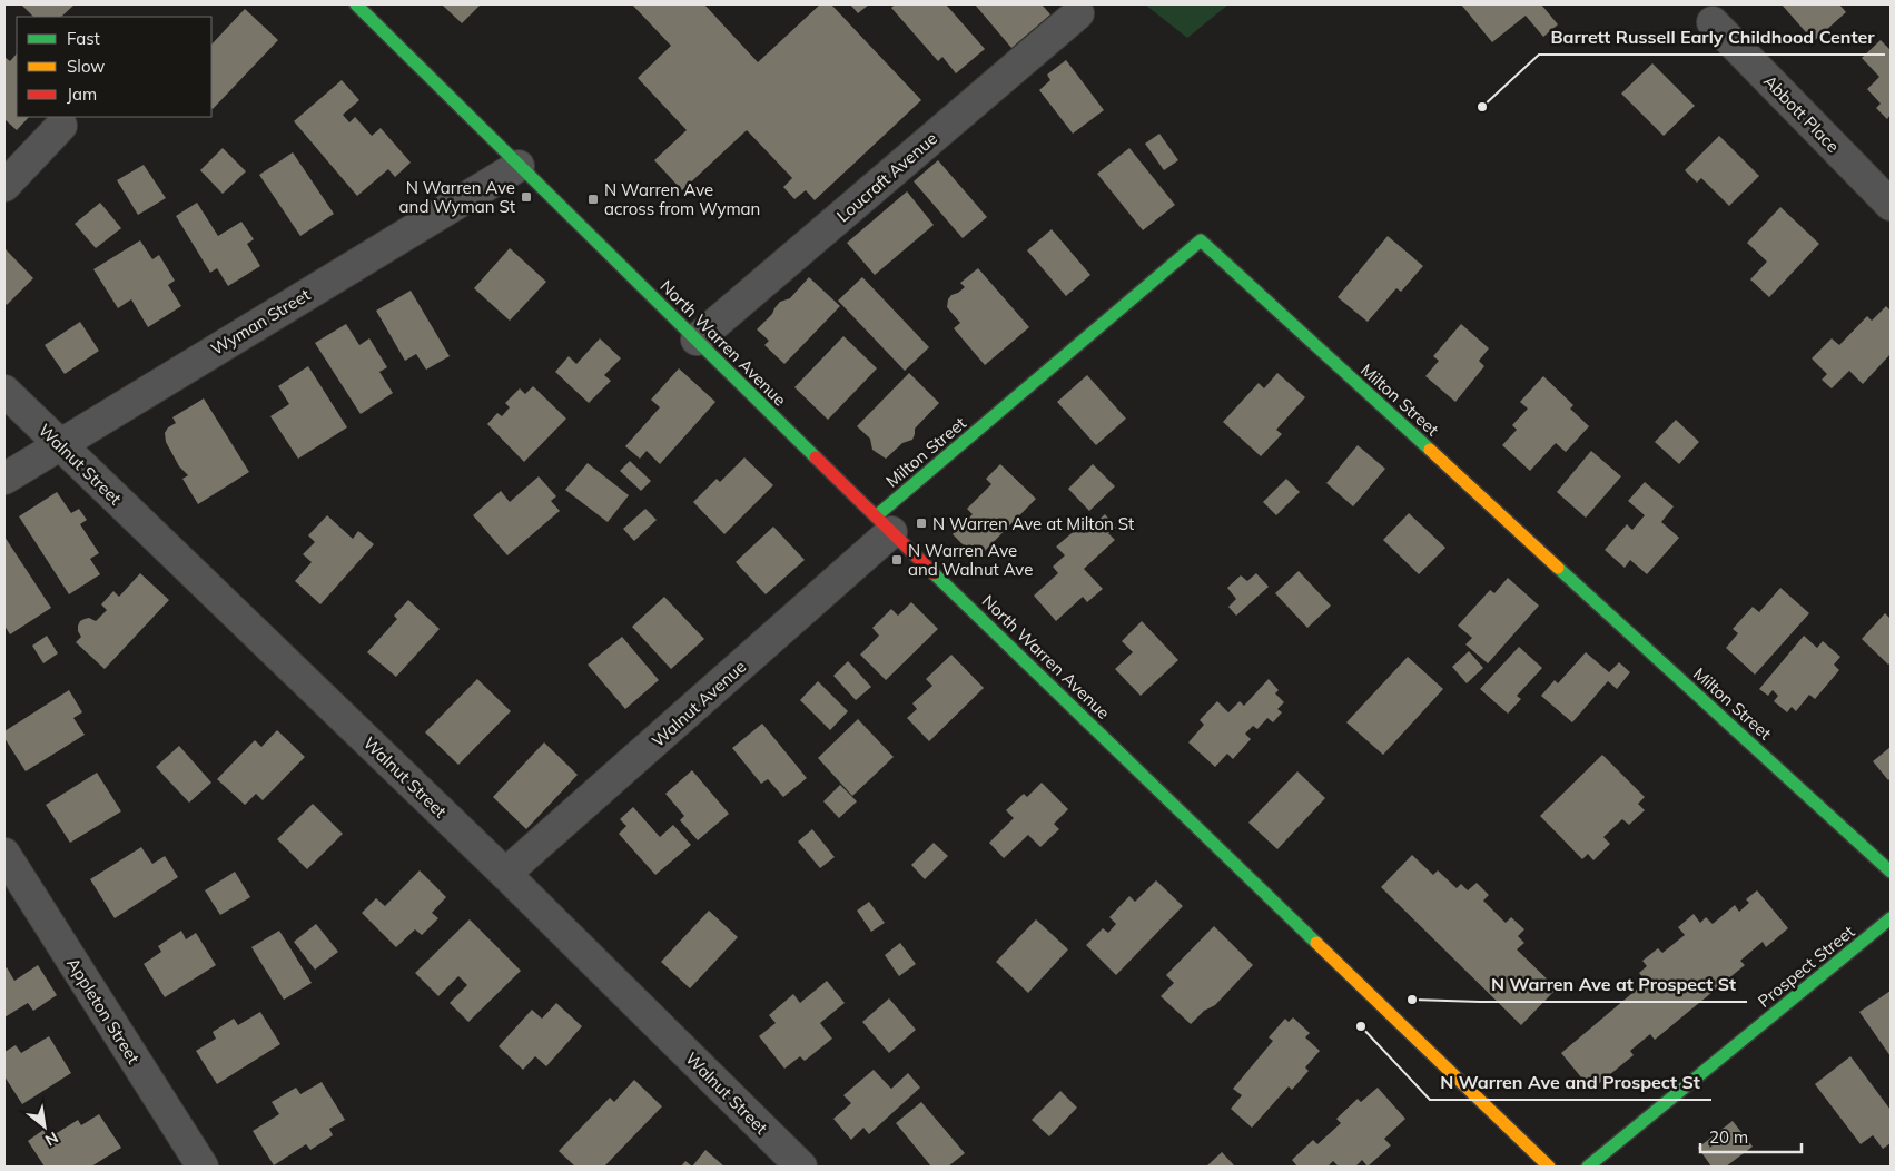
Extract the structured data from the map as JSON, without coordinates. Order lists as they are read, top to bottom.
{
  "streets": {
    "street": [
      "Abbott Place",
      "Loucraft Avenue",
      "Wyman Street",
      "North Warren Avenue",
      "Milton Street",
      "Walnut Street",
      "Walnut Avenue",
      "Prospect Street",
      "Appleton Street"
    ]
  },
  "crossings": [
    ["Loucraft Avenue", "North Warren Avenue"],
    ["Wyman Street", "North Warren Avenue"],
    ["Wyman Street", "Walnut Street"],
    ["North Warren Avenue", "Milton Street"],
    ["North Warren Avenue", "Walnut Avenue"],
    ["Milton Street", "Walnut Avenue"],
    ["Walnut Street", "Walnut Avenue"]
  ],
  "places": {
    "other": ["Barrett Russell Early Childhood Center", "N Warren Ave at Prospect St", "N Warren Ave and Prospect St"],
    "transit": [
      "N Warren Ave and Wyman St",
      "N Warren Ave across from Wyman",
      "N Warren Ave at Milton St",
      "N Warren Ave and Walnut Ave"
    ]
  },
  "legend": ["Fast", "Slow", "Jam"],
  "scale_bar": "20 m",
  "north": "bottom right"
}
